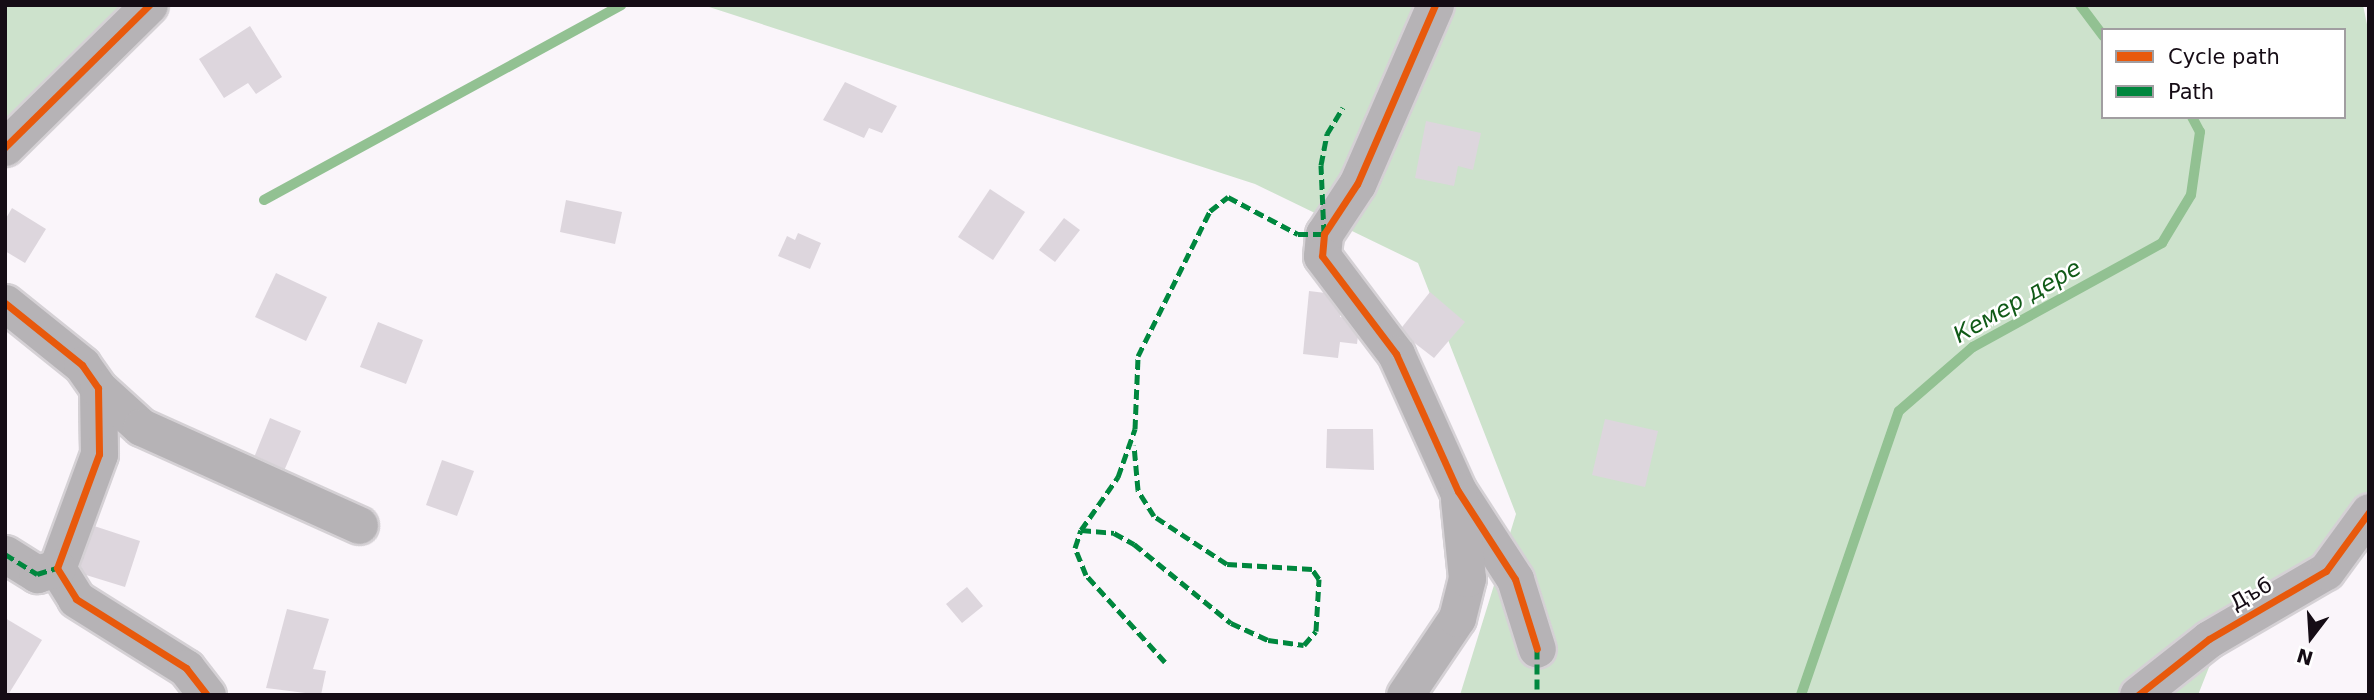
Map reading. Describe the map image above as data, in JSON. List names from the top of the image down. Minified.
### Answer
{"streets":{"street":["Дъб"]},"water":["Кемер дере"],"legend":["Cycle path","Path"],"north":"bottom"}
